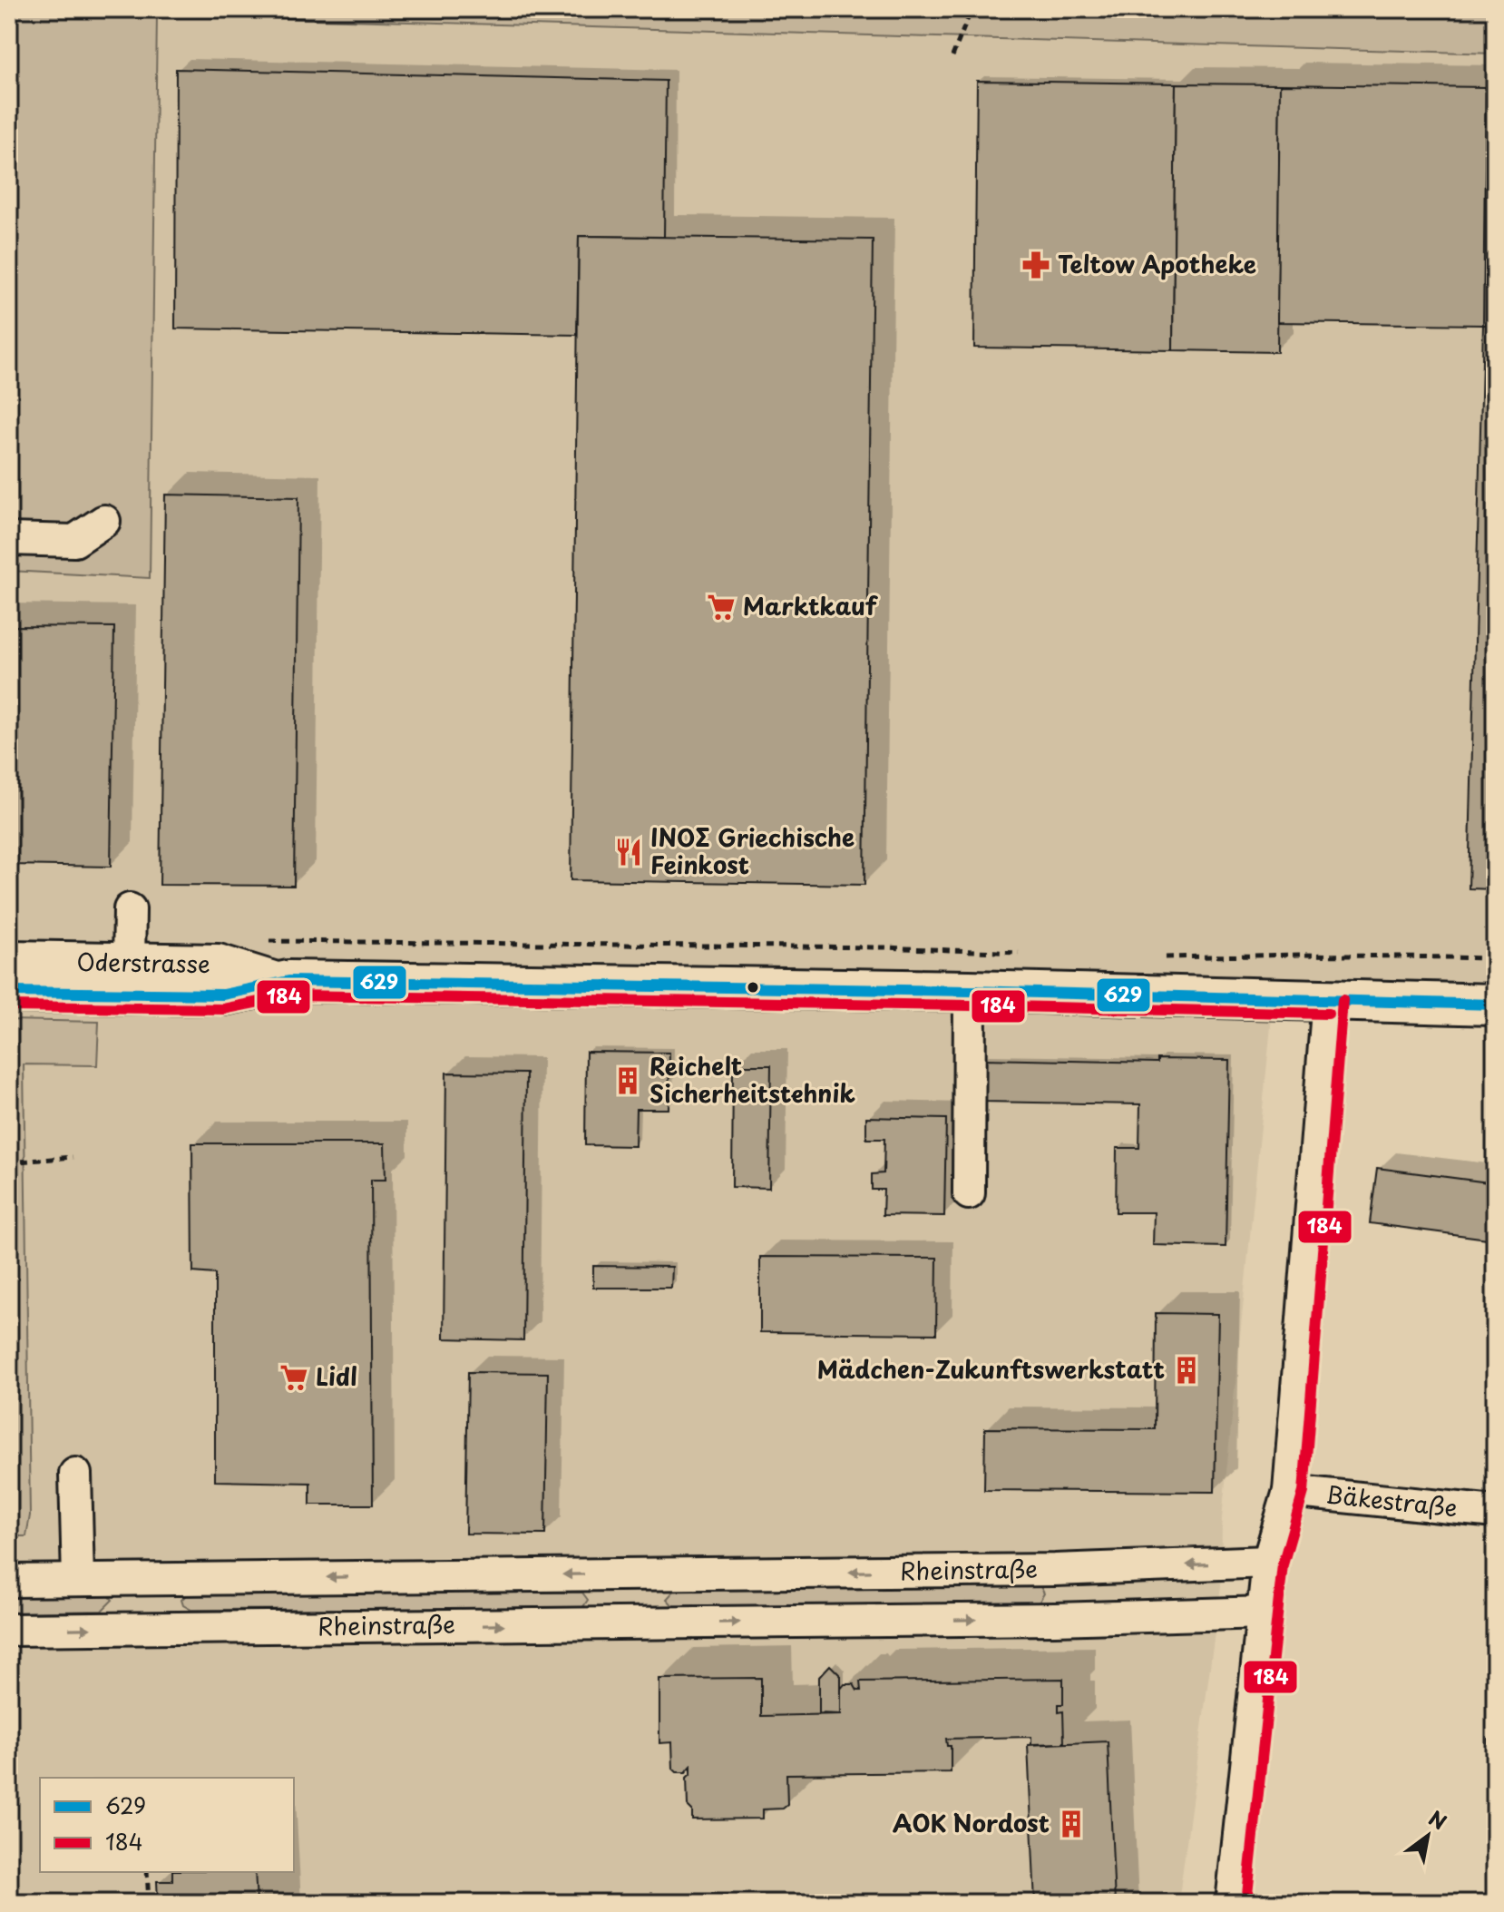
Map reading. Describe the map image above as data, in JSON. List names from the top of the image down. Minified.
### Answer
{"streets":{"main road":["Oderstrasse"],"street":["Bäkestraße","Rheinstraße"]},"places":{"pharmacy":["Teltow Apotheke"],"supermarket":["Marktkauf","Lidl"],"restaurant":["INOΣ Griechische Feinkost"],"building":["Reichelt Sicherheitstehnik","Mädchen-Zukunftswerkstatt","AOK Nordost"]},"lines":["transit line 629","transit line 184"],"legend":["629","184"],"north":"top right"}
